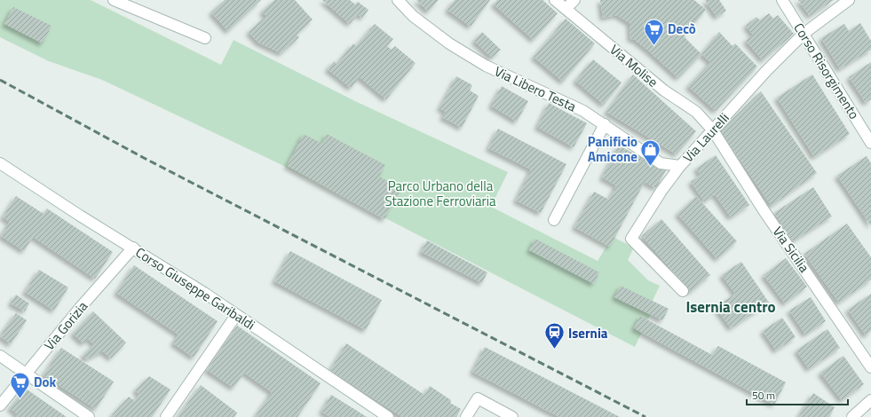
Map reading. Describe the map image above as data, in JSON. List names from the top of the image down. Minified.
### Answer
{"streets":{"street":["Via Molise","Corso Risorgimento","Via Libero Testa","Via Laurelli","Via Sicilia","Corso Giuseppe Garibaldi","Via Gorizia"]},"crossings":[["Via Molise","Via Laurelli"],["Via Molise","Via Sicilia"],["Corso Risorgimento","Via Laurelli"],["Via Libero Testa","Via Laurelli"],["Via Laurelli","Via Sicilia"],["Corso Giuseppe Garibaldi","Via Gorizia"]],"districts":["Isernia centro"],"parks":["Parco Urbano della Stazione Ferroviaria"],"places":{"supermarket":["Decò","Dok"],"shop":["Panificio Amicone"],"station":["Isernia"]},"scale_bar":"50 m"}
